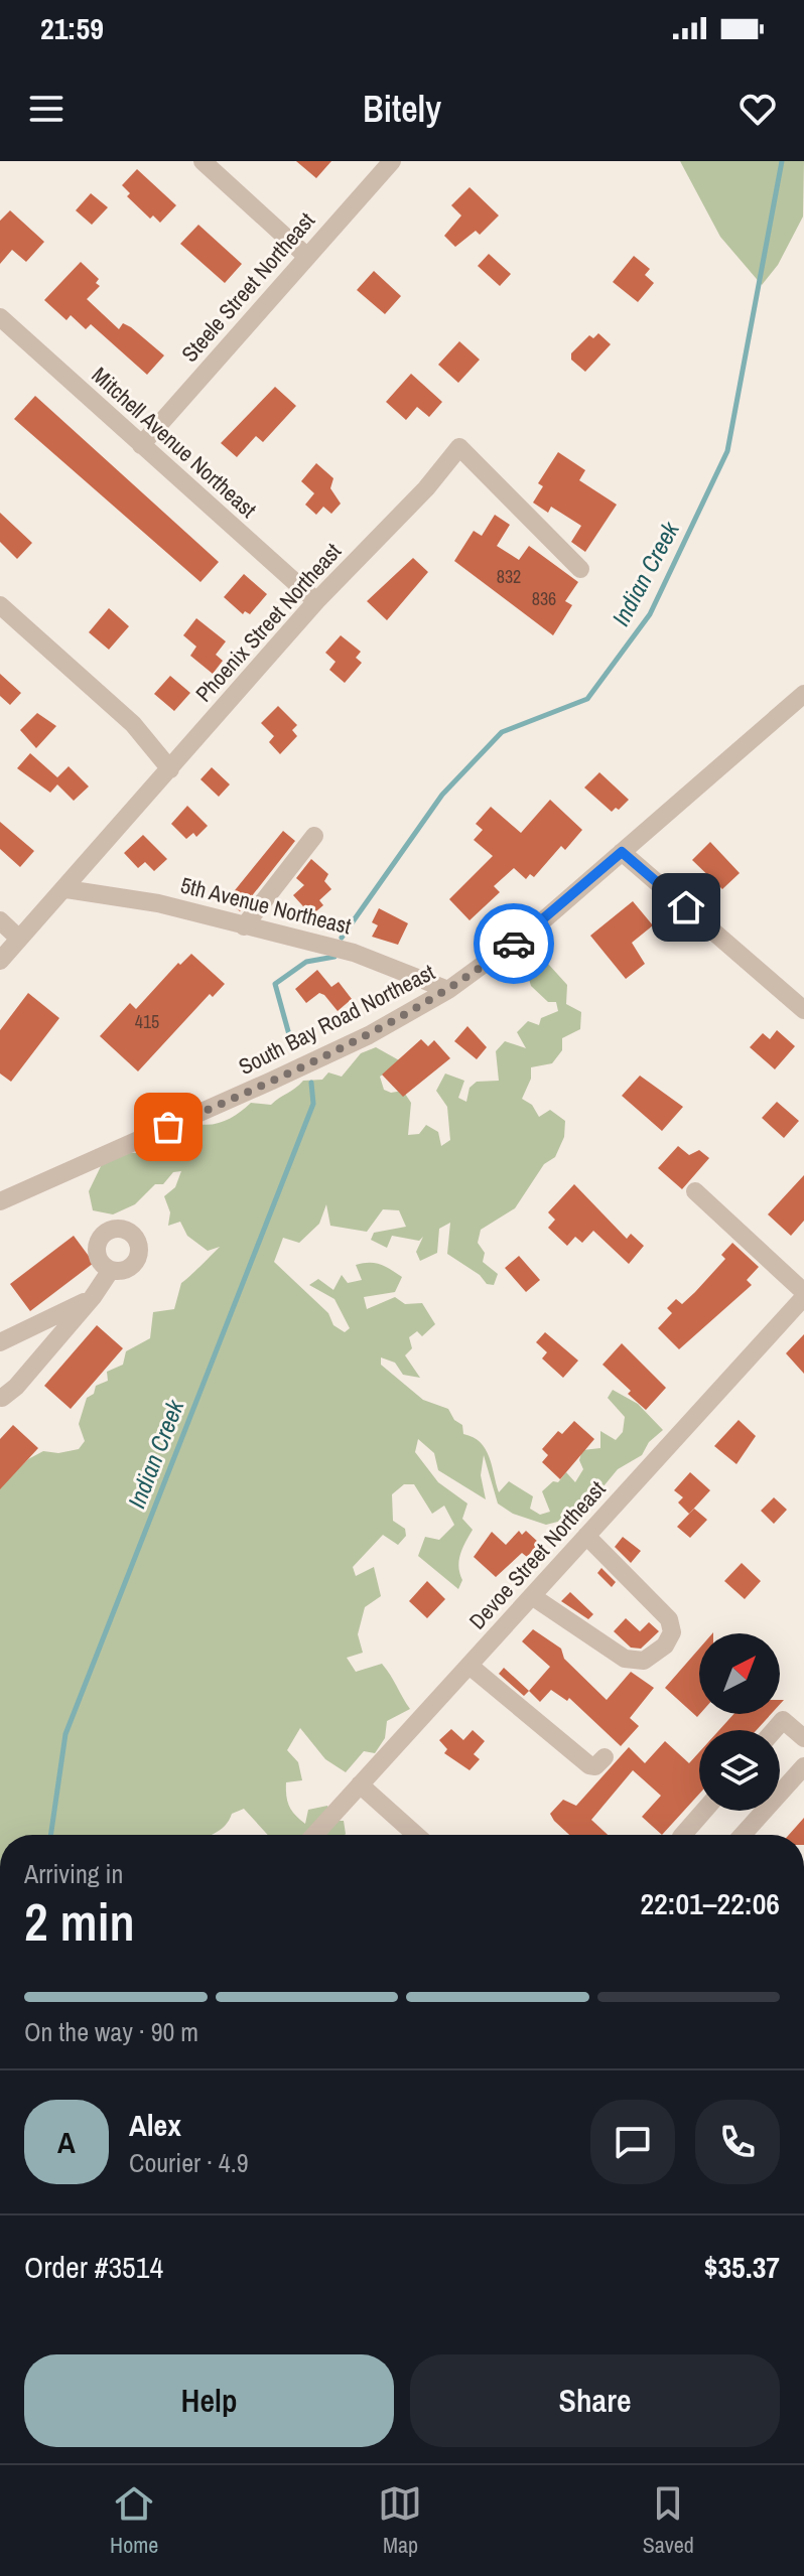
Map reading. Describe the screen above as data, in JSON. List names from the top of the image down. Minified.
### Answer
{"streets":{"street":["Steele Street Northeast","Mitchell Avenue Northeast","Phoenix Street Northeast","5th Avenue Northeast","South Bay Road Northeast","Devoe Street Northeast"]},"crossings":[["Steele Street Northeast","Mitchell Avenue Northeast"],["Mitchell Avenue Northeast","Phoenix Street Northeast"],["Phoenix Street Northeast","5th Avenue Northeast"],["5th Avenue Northeast","South Bay Road Northeast"]],"water":["Indian Creek"],"house_numbers":["832","836","415"],"north":"top right","page":{"status":"21:59","header":"Bitely","heading":["2 min","Arriving in","22:01–22:06"],"panel":["Alex","Courier · 4.9","Order #3514","$35.37"],"bar":"On the way · 90 m","round":"A","buttons":["Help","Share"],"tabs":["Home","Map","Saved"]}}
